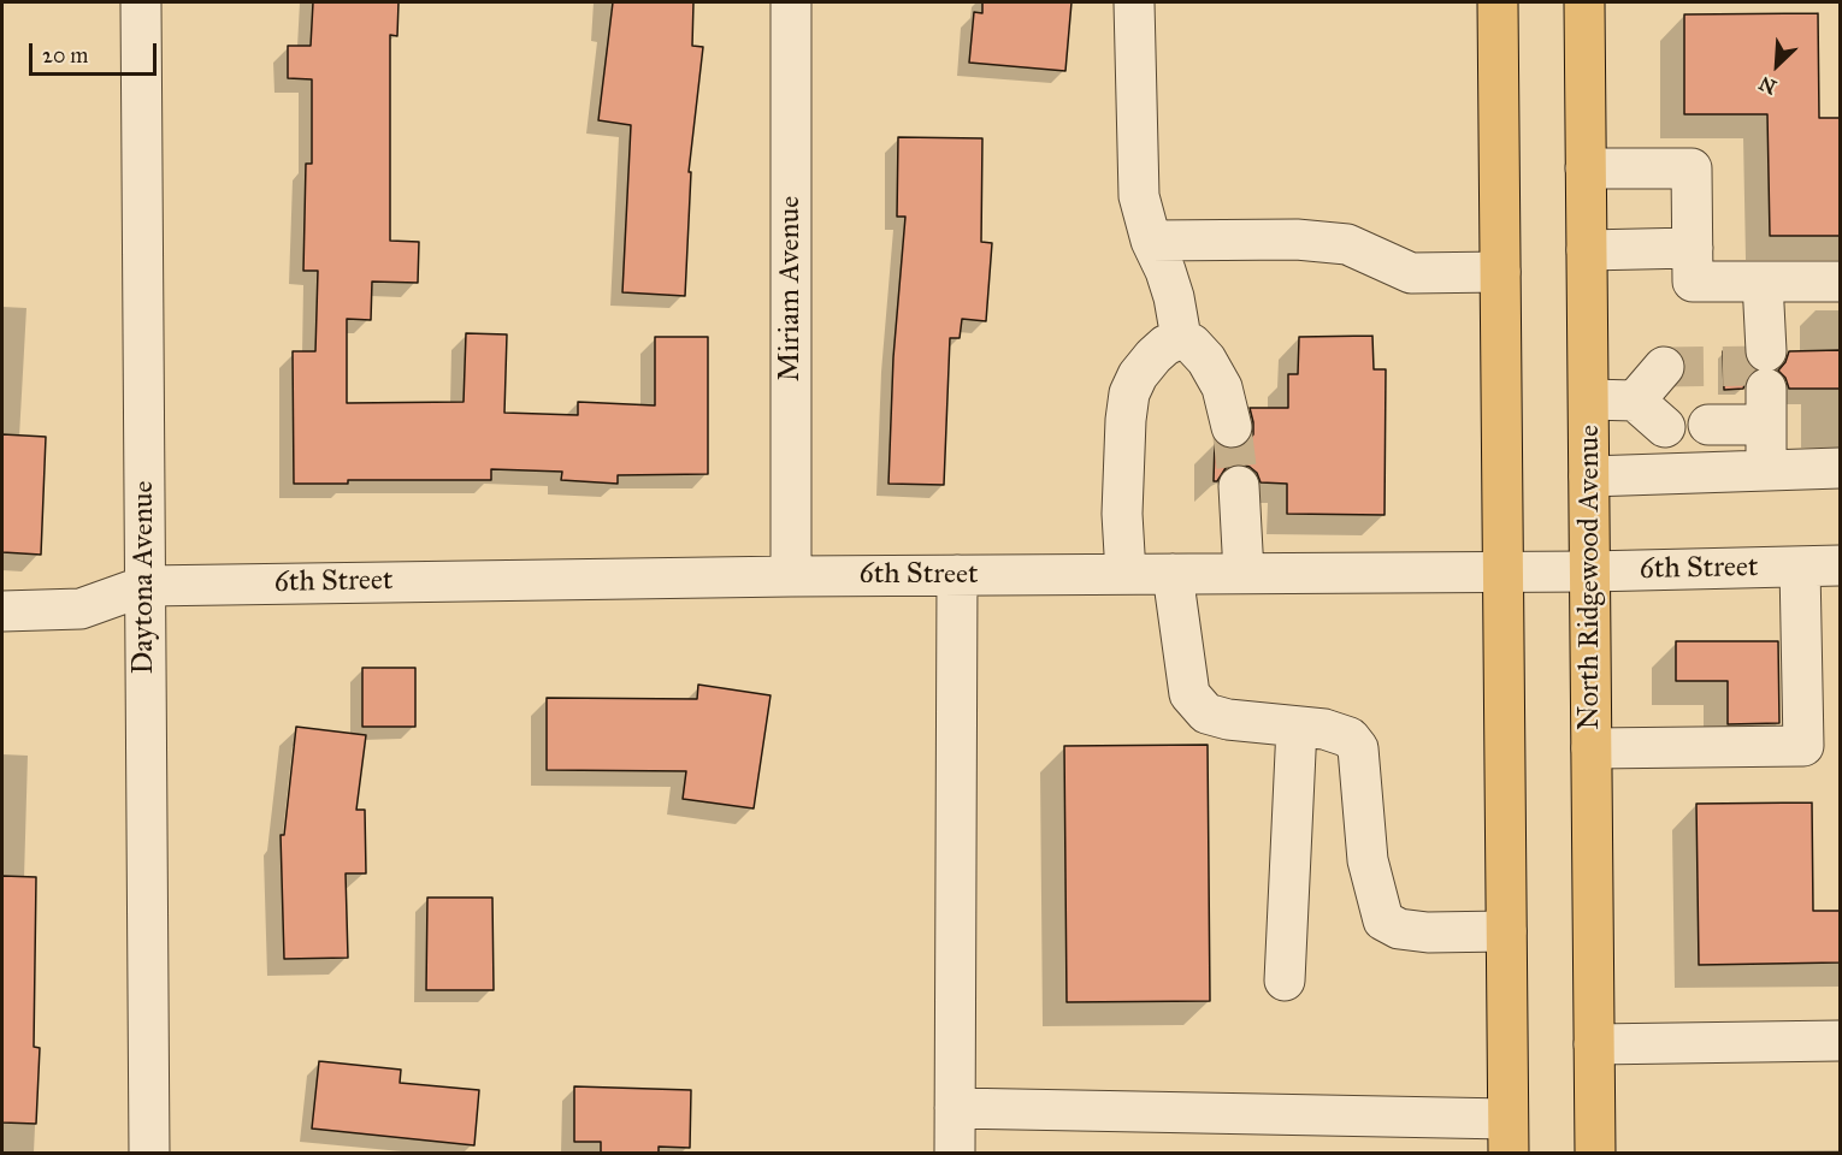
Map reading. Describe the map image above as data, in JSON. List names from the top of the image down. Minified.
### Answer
{"streets":{"main road":["North Ridgewood Avenue"],"street":["Miriam Avenue","6th Street","Daytona Avenue"]},"crossings":[["Miriam Avenue","6th Street"],["6th Street","Daytona Avenue"],["6th Street","North Ridgewood Avenue"]],"scale_bar":"20 m","north":"bottom left"}
